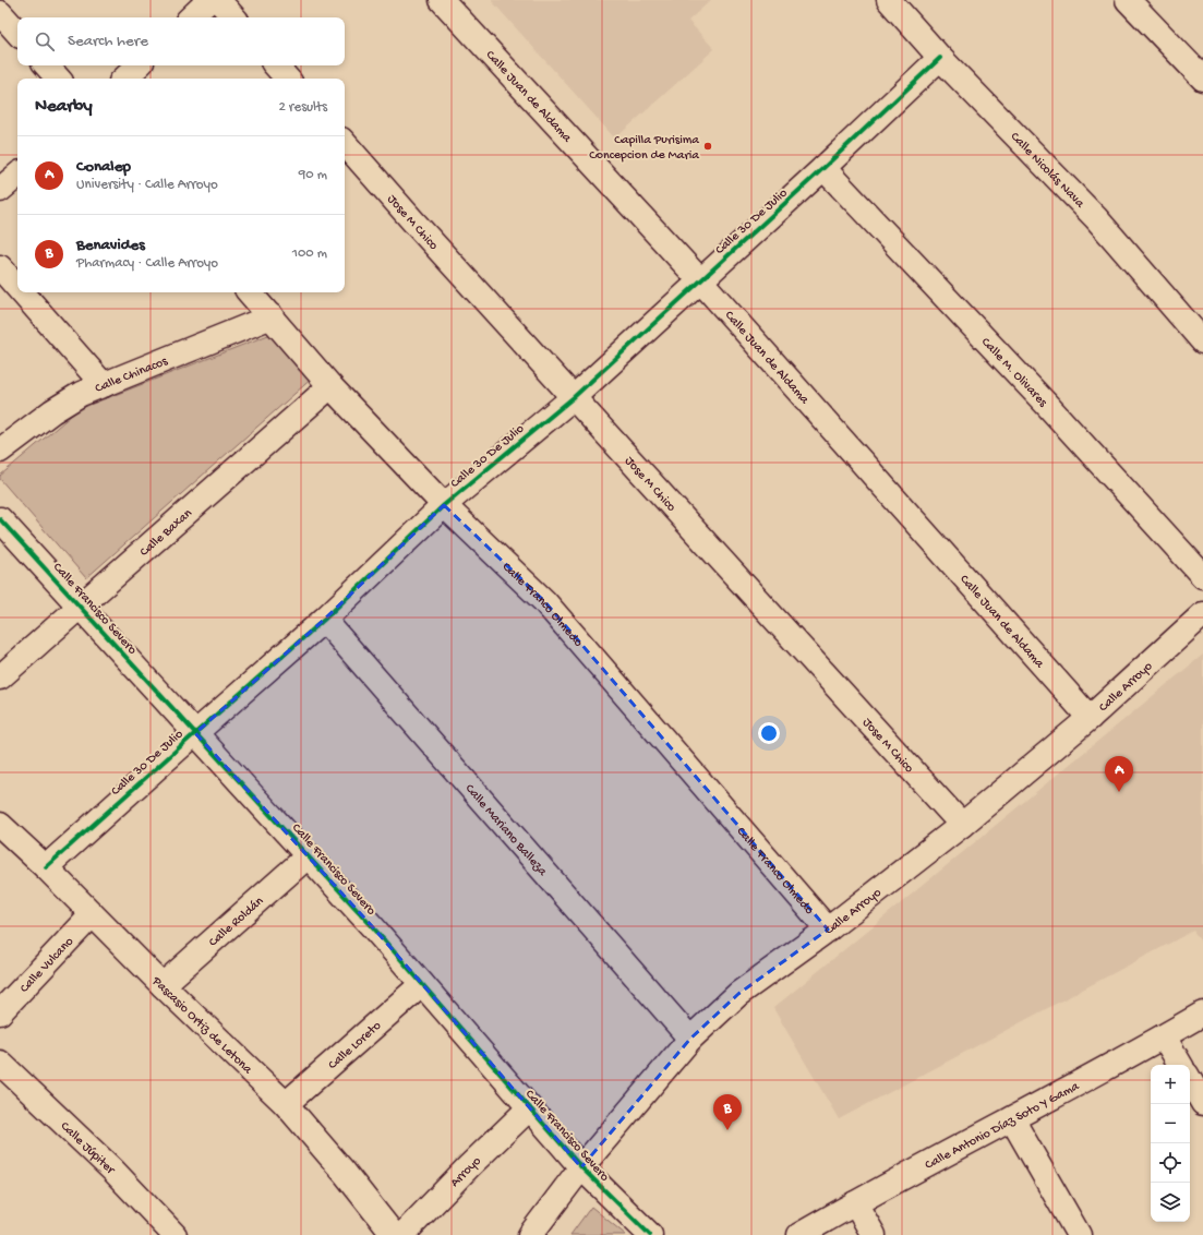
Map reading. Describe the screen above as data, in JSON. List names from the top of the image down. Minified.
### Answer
{"streets":{"street":["Calle Juan de Aldama","Calle Nicolás Nava","Calle 30 De Julio","Jose M Chico","Calle M. Olivares","Calle Chinacos","Calle Baxan","Calle Franco Olmedo","Calle Francisco Severo","Calle Arroyo","Calle Mariano Balleza","Calle Roldán","Calle Vulcano","Pascasio Ortiz de Letona","Calle Loreto","Calle Antonio Díaz Soto Y Gama","Calle Júpiter","Arroyo"]},"crossings":[["Calle Juan de Aldama","Calle 30 De Julio"],["Calle Juan de Aldama","Calle Arroyo"],["Calle Nicolás Nava","Calle 30 De Julio"],["Calle 30 De Julio","Jose M Chico"],["Calle 30 De Julio","Calle M. Olivares"],["Calle 30 De Julio","Calle Franco Olmedo"],["Calle 30 De Julio","Calle Francisco Severo"],["Calle 30 De Julio","Calle Mariano Balleza"],["Calle 30 De Julio","Pascasio Ortiz de Letona"],["Jose M Chico","Calle Arroyo"],["Calle Chinacos","Calle Franco Olmedo"],["Calle Baxan","Calle Franco Olmedo"],["Calle Baxan","Calle Francisco Severo"],["Calle Franco Olmedo","Calle Arroyo"],["Calle Francisco Severo","Calle Arroyo"],["Calle Francisco Severo","Calle Roldán"],["Calle Francisco Severo","Calle Loreto"],["Calle Francisco Severo","Arroyo"],["Calle Arroyo","Calle Mariano Balleza"],["Calle Roldán","Pascasio Ortiz de Letona"],["Calle Vulcano","Pascasio Ortiz de Letona"],["Pascasio Ortiz de Letona","Calle Loreto"]],"places":["Capilla Purisima Concepcion de Maria"],"page":{"search":"Search here","heading":["Nearby","2 results"],"list":[{"mark":"A","name":"Conalep","note":"University · Calle Arroyo","value":"90 m"},{"mark":"B","name":"Benavides","note":"Pharmacy · Calle Arroyo","value":"100 m"}],"pins":["A","B"],"map_buttons":["+","−"]}}
